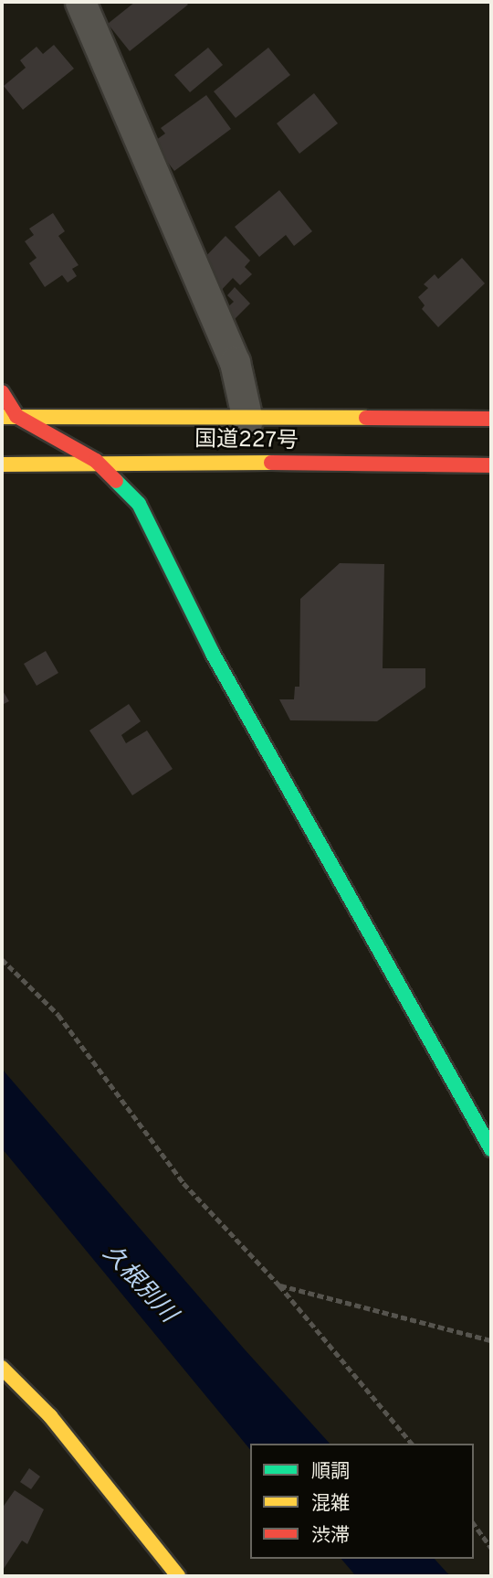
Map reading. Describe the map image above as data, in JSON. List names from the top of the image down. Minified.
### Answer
{"streets":{"main road":["国道227号"]},"water":["久根別川"],"legend":["順調","混雑","渋滞"]}
